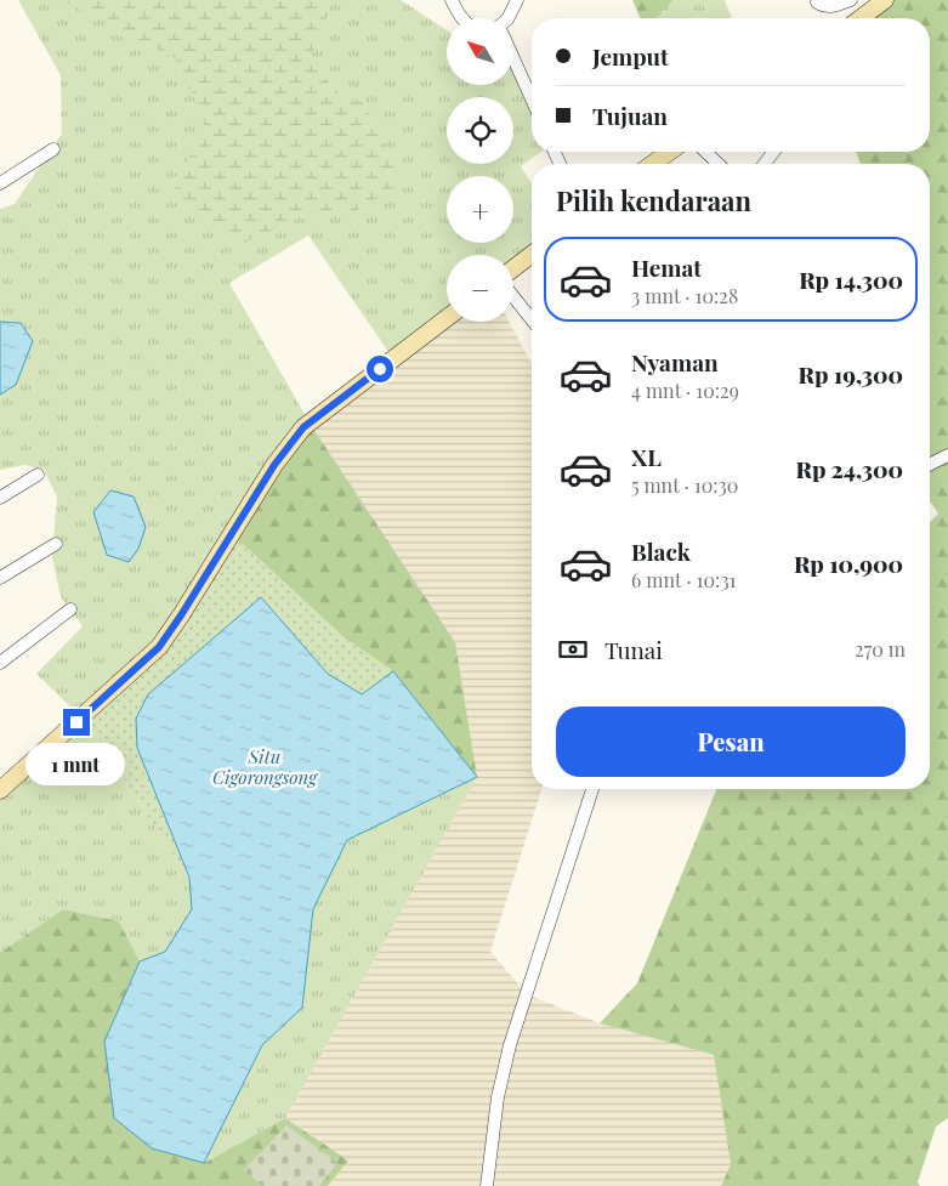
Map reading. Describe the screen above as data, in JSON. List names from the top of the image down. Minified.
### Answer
{"water":["Situ Cigorongsong"],"north":"top left","page":{"map_buttons":["+","−"],"banner":["Jemput","Tujuan"],"heading":"Pilih kendaraan","list":[{"name":"Hemat","note":"3 mnt · 10:28","value":"Rp 14,300"},{"name":"Nyaman","note":"4 mnt · 10:29","value":"Rp 19,300"},{"name":"XL","note":"5 mnt · 10:30","value":"Rp 24,300"},{"name":"Black","note":"6 mnt · 10:31","value":"Rp 10,900"}],"pay":["Tunai","270 m"],"buttons":"Pesan","bubble":"1 mnt"}}
